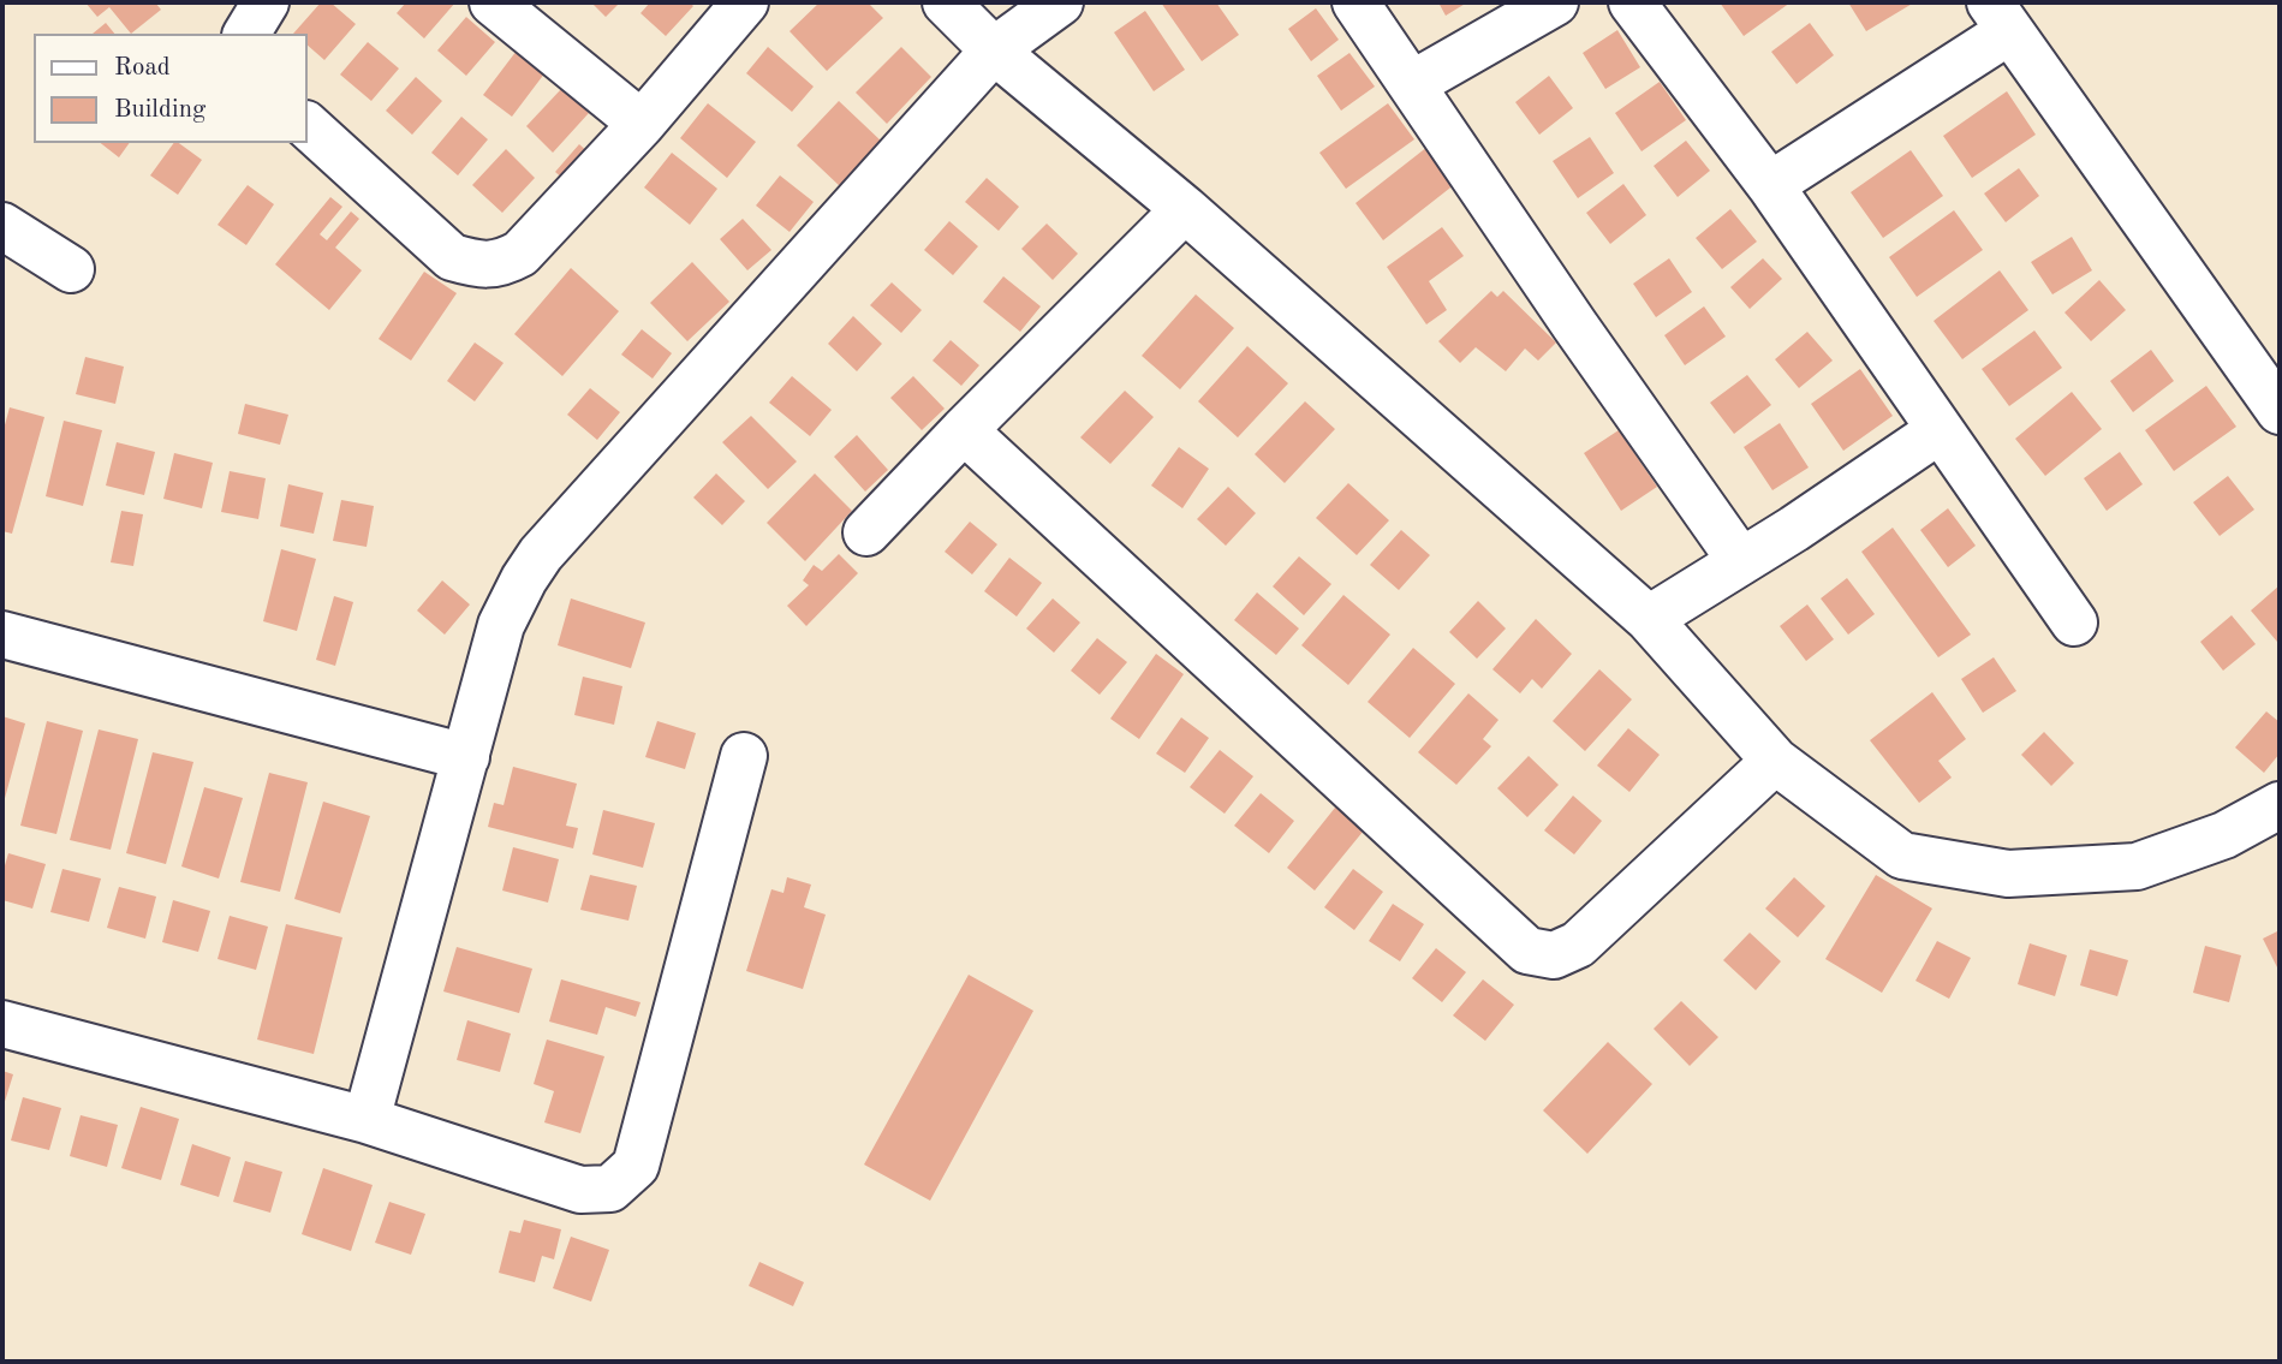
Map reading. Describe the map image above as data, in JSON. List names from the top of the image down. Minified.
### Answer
{"legend":["Road","Building"]}
